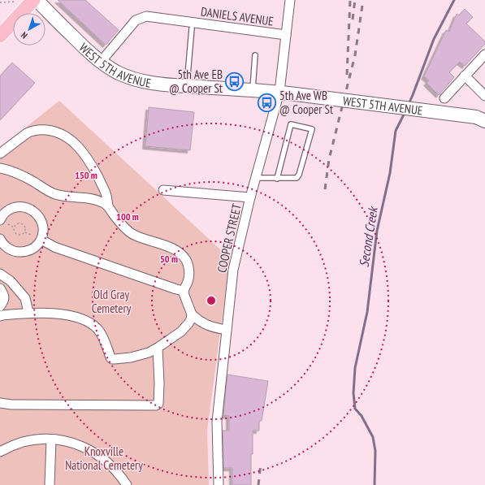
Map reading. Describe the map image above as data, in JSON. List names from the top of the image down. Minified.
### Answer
{"streets":{"street":["DANIELS AVENUE","WEST 5TH AVENUE","COOPER STREET"]},"crossings":[["DANIELS AVENUE","WEST 5TH AVENUE"],["DANIELS AVENUE","COOPER STREET"],["WEST 5TH AVENUE","COOPER STREET"]],"water":["Second Creek"],"parks":["Old Gray Cemetery","Knoxville National Cemetery"],"places":{"bus stop":["5th Ave EB @ Cooper St","5th Ave WB @ Cooper St"]},"north":"bottom left","rings":["150 m","100 m","50 m"]}
